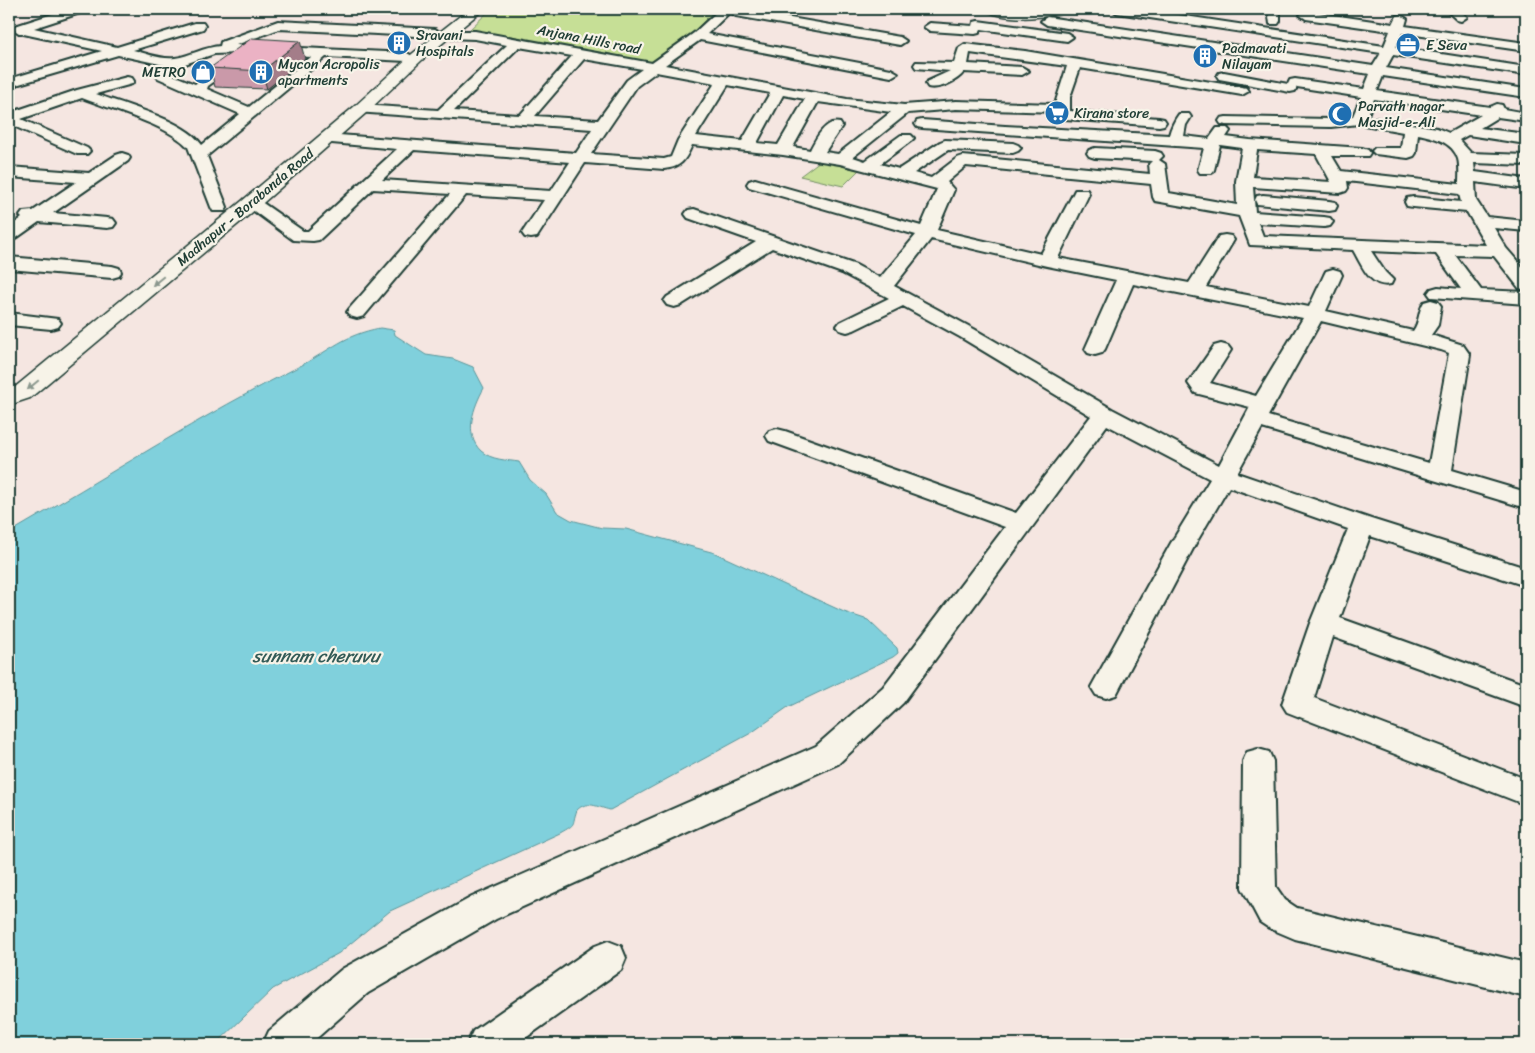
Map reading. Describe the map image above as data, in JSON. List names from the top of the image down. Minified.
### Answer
{"streets":{"street":["Anjana Hills road","Madhapur - Borabanda Road"]},"crossings":[["Anjana Hills road","Madhapur - Borabanda Road"]],"water":["sunnam cheruvu"],"places":{"building":["Sravani Hospitals","Padmavati Nilayam","Mycon Acropolis apartments"],"office":["E Seva"],"shop":["METRO"],"supermarket":["Kirana store"],"mosque":["Parvath nagar Masjid-e-Ali"]}}
